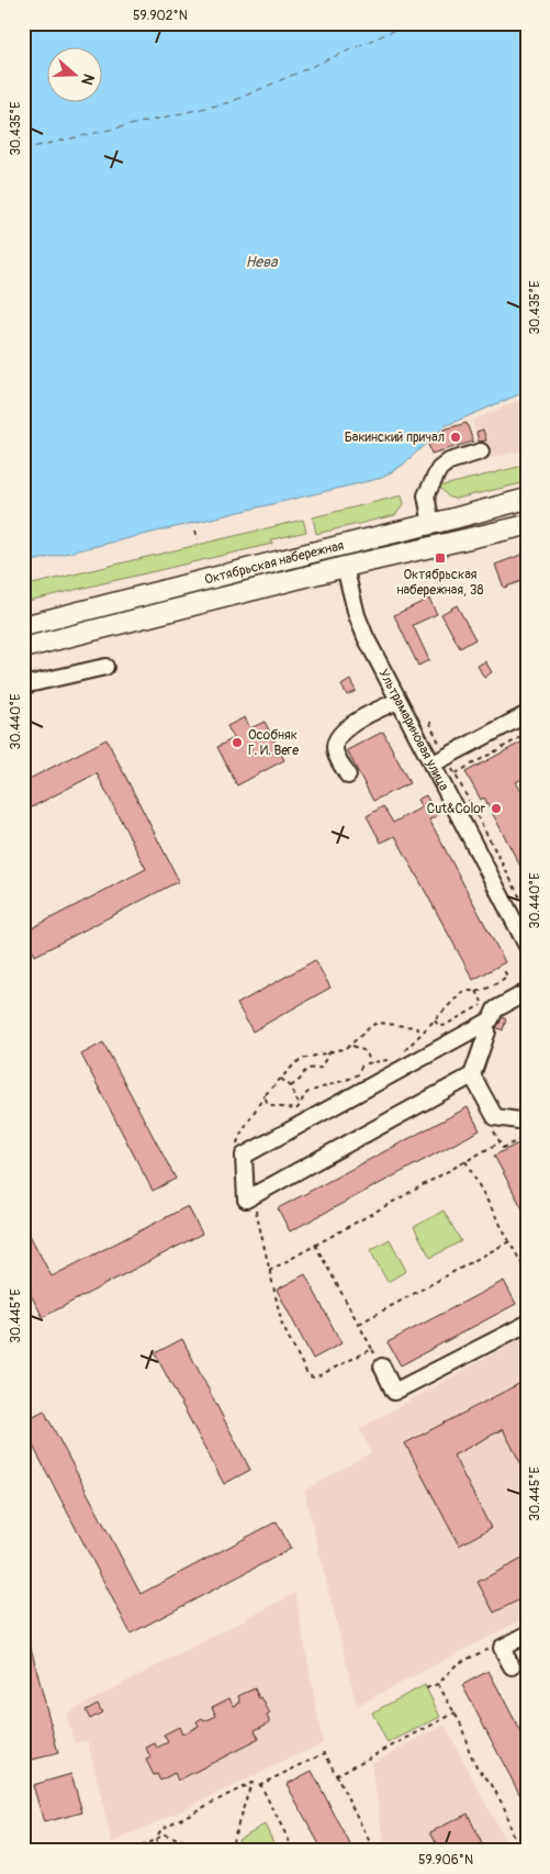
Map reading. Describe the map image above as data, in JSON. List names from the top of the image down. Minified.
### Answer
{"streets":{"main road":["Октябрьская набережная"],"street":["Ультрамариновая улица"]},"crossings":[["Октябрьская набережная","Ультрамариновая улица"]],"water":["Нева"],"places":{"other":["Бакинский причал","Особняк Г. И. Веге","Cut&Color"],"transit":["Октябрьская набережная, 38"]},"north":"right","coordinates":["59.902°N","30.435°E","30.440°E","30.445°E","59.906°N"]}
